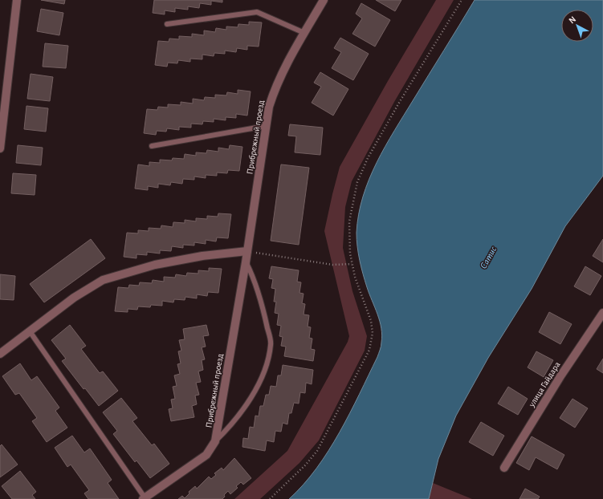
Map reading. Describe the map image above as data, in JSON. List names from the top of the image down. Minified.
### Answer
{"streets":{"street":["Прибрежный проезд","улица Гайдара"]},"water":["Сатис"],"north":"top left"}
